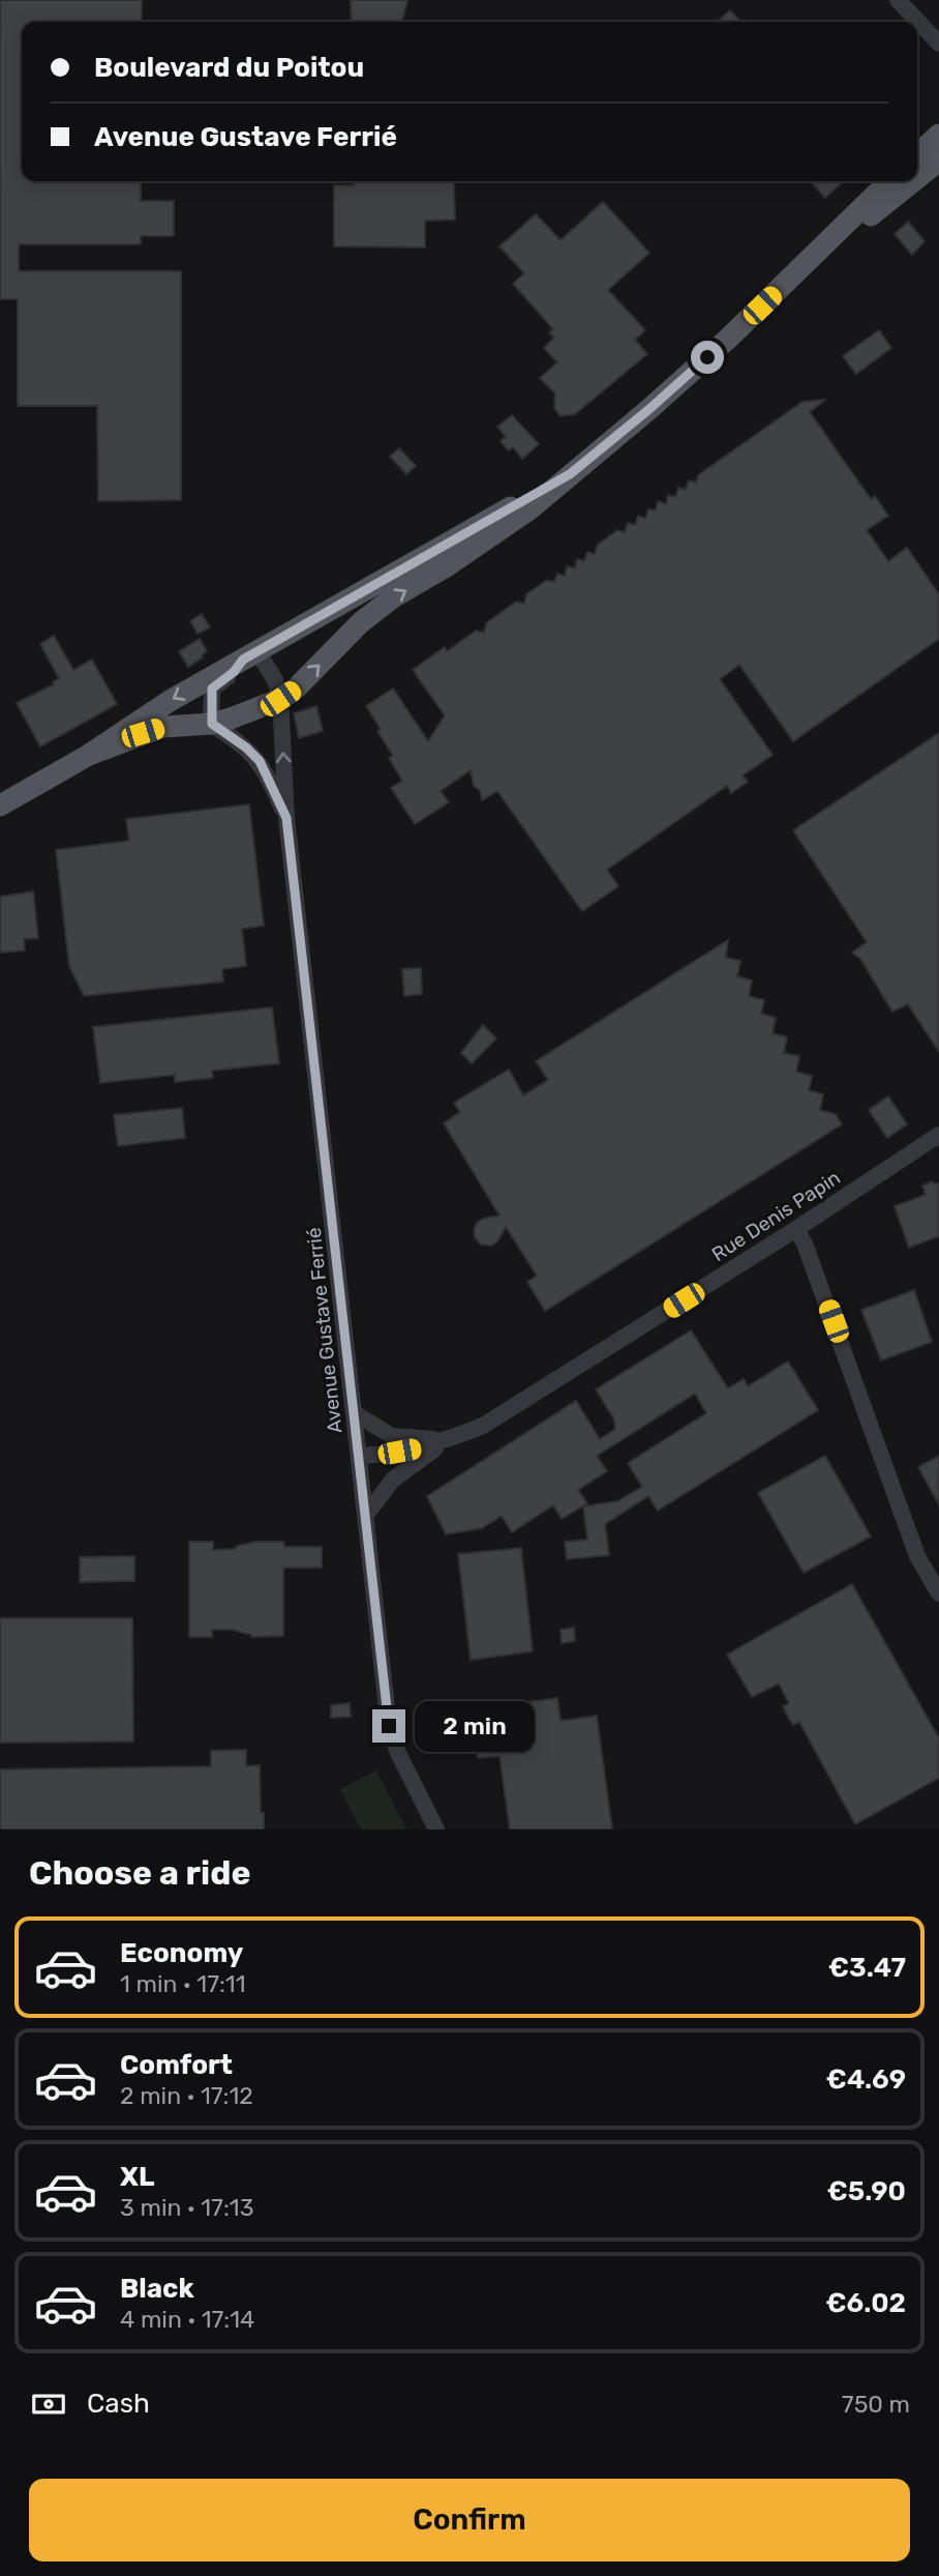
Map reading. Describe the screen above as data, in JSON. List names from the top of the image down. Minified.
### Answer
{"streets":{"street":["Rue Denis Papin","Avenue Gustave Ferrié"]},"crossings":[["Rue Denis Papin","Avenue Gustave Ferrié"]],"page":{"banner":["Boulevard du Poitou","Avenue Gustave Ferrié"],"bubble":"2 min","heading":"Choose a ride","list":[{"name":"Economy","note":"1 min · 17:11","value":"€3.47"},{"name":"Comfort","note":"2 min · 17:12","value":"€4.69"},{"name":"XL","note":"3 min · 17:13","value":"€5.90"},{"name":"Black","note":"4 min · 17:14","value":"€6.02"}],"pay":["Cash","750 m"],"buttons":"Confirm"}}
